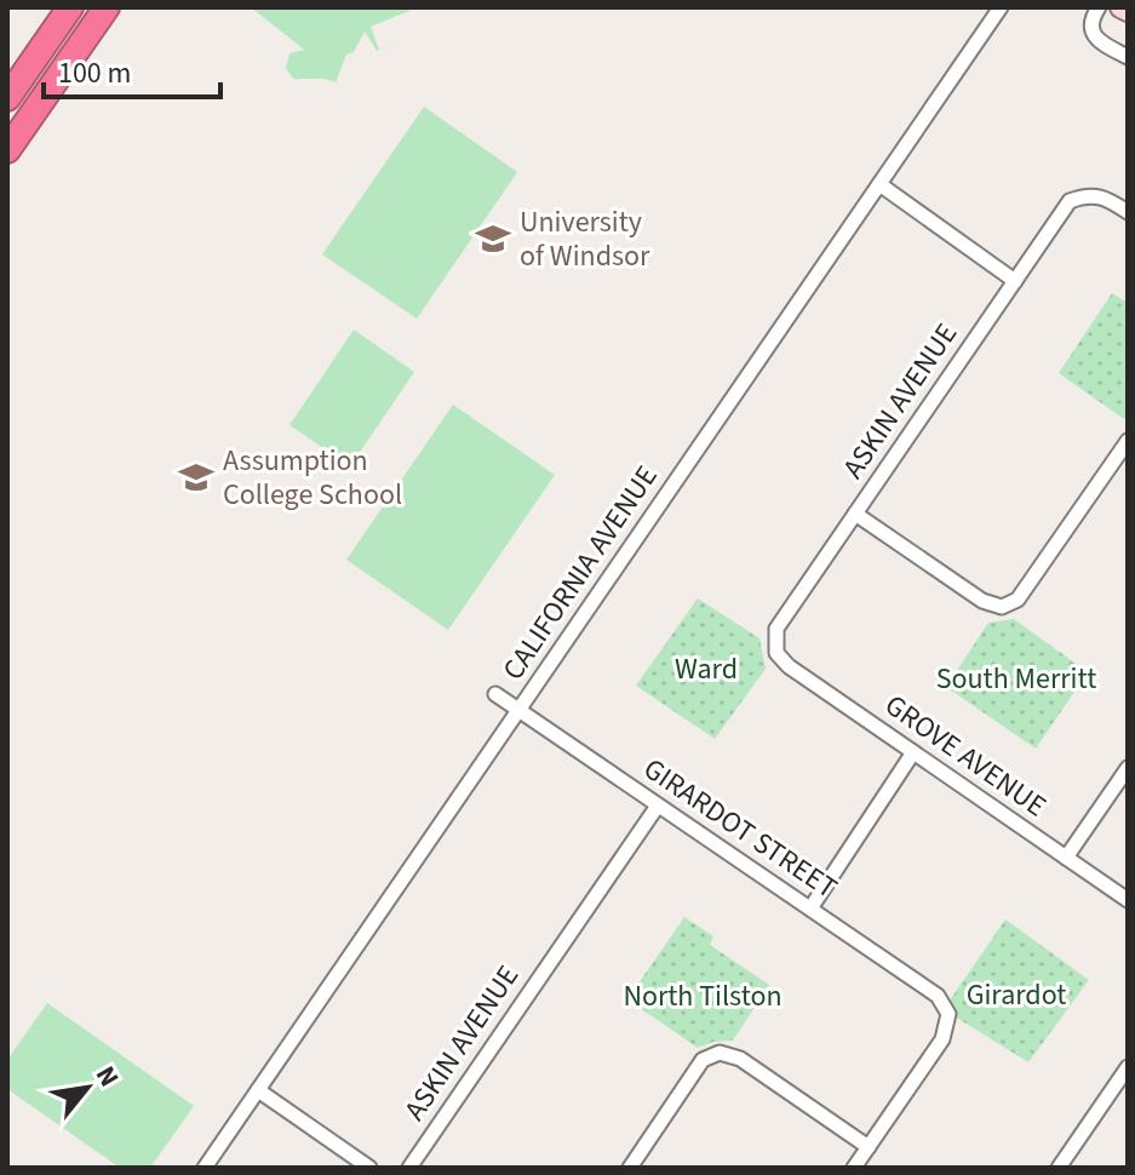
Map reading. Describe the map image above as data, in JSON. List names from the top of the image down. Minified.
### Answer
{"streets":{"street":["ASKIN AVENUE","CALIFORNIA AVENUE","GROVE AVENUE","GIRARDOT STREET"]},"crossings":[["ASKIN AVENUE","GROVE AVENUE"],["ASKIN AVENUE","GIRARDOT STREET"],["CALIFORNIA AVENUE","GIRARDOT STREET"]],"parks":["Ward","South Merritt","Girardot","North Tilston"],"places":{"school or university":["University of Windsor","Assumption College School"]},"scale_bar":"100 m","north":"top right"}
